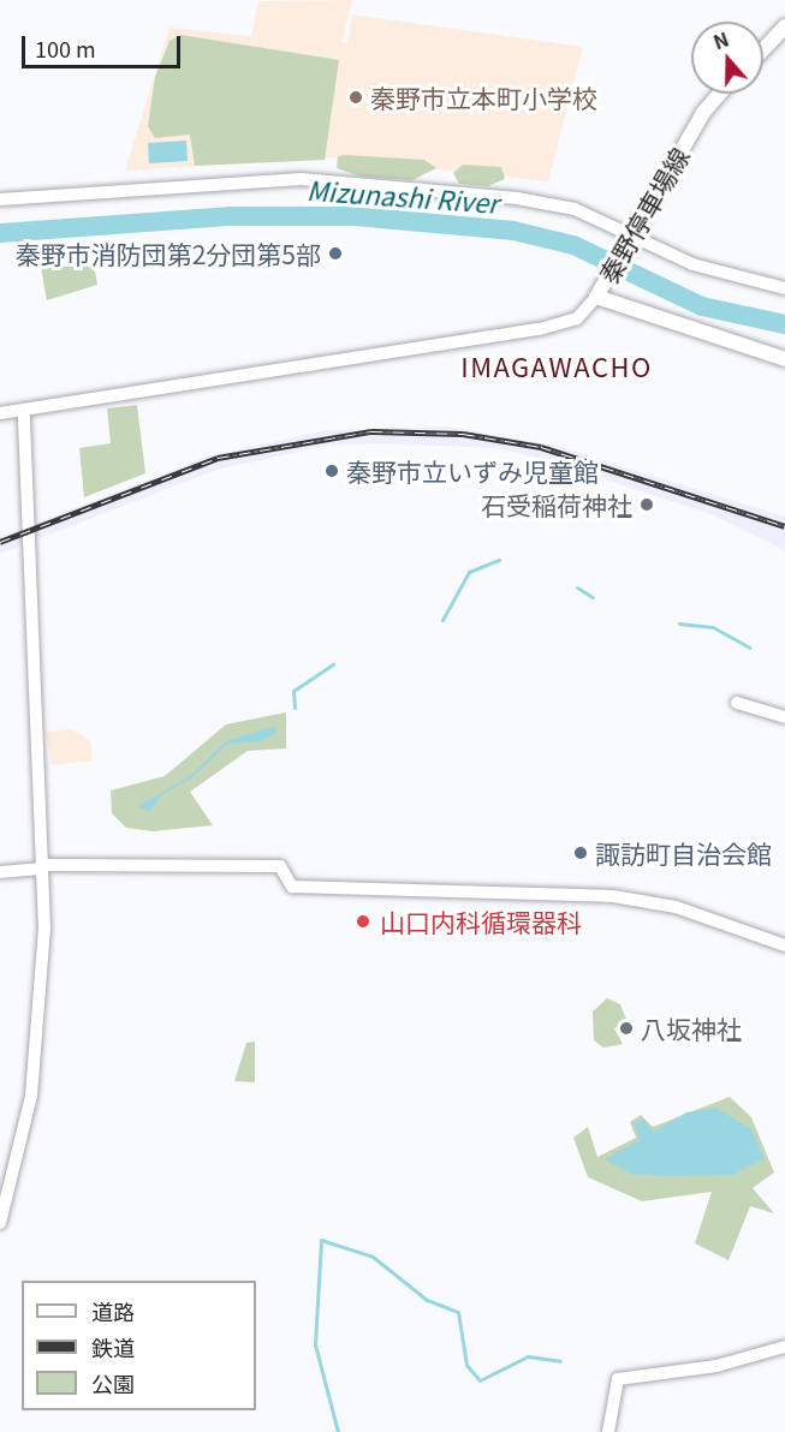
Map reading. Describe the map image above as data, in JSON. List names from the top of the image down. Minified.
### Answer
{"streets":{"main road":["秦野停車場線"]},"districts":["IMAGAWACHO"],"water":["Mizunashi River"],"places":["秦野市立本町小学校","秦野市消防団第2分団第5部","秦野市立いずみ児童館","石受稲荷神社","諏訪町自治会館","山口内科循環器科","八坂神社"],"legend":["道路","鉄道","公園"],"scale_bar":"100 m","north":"top"}
